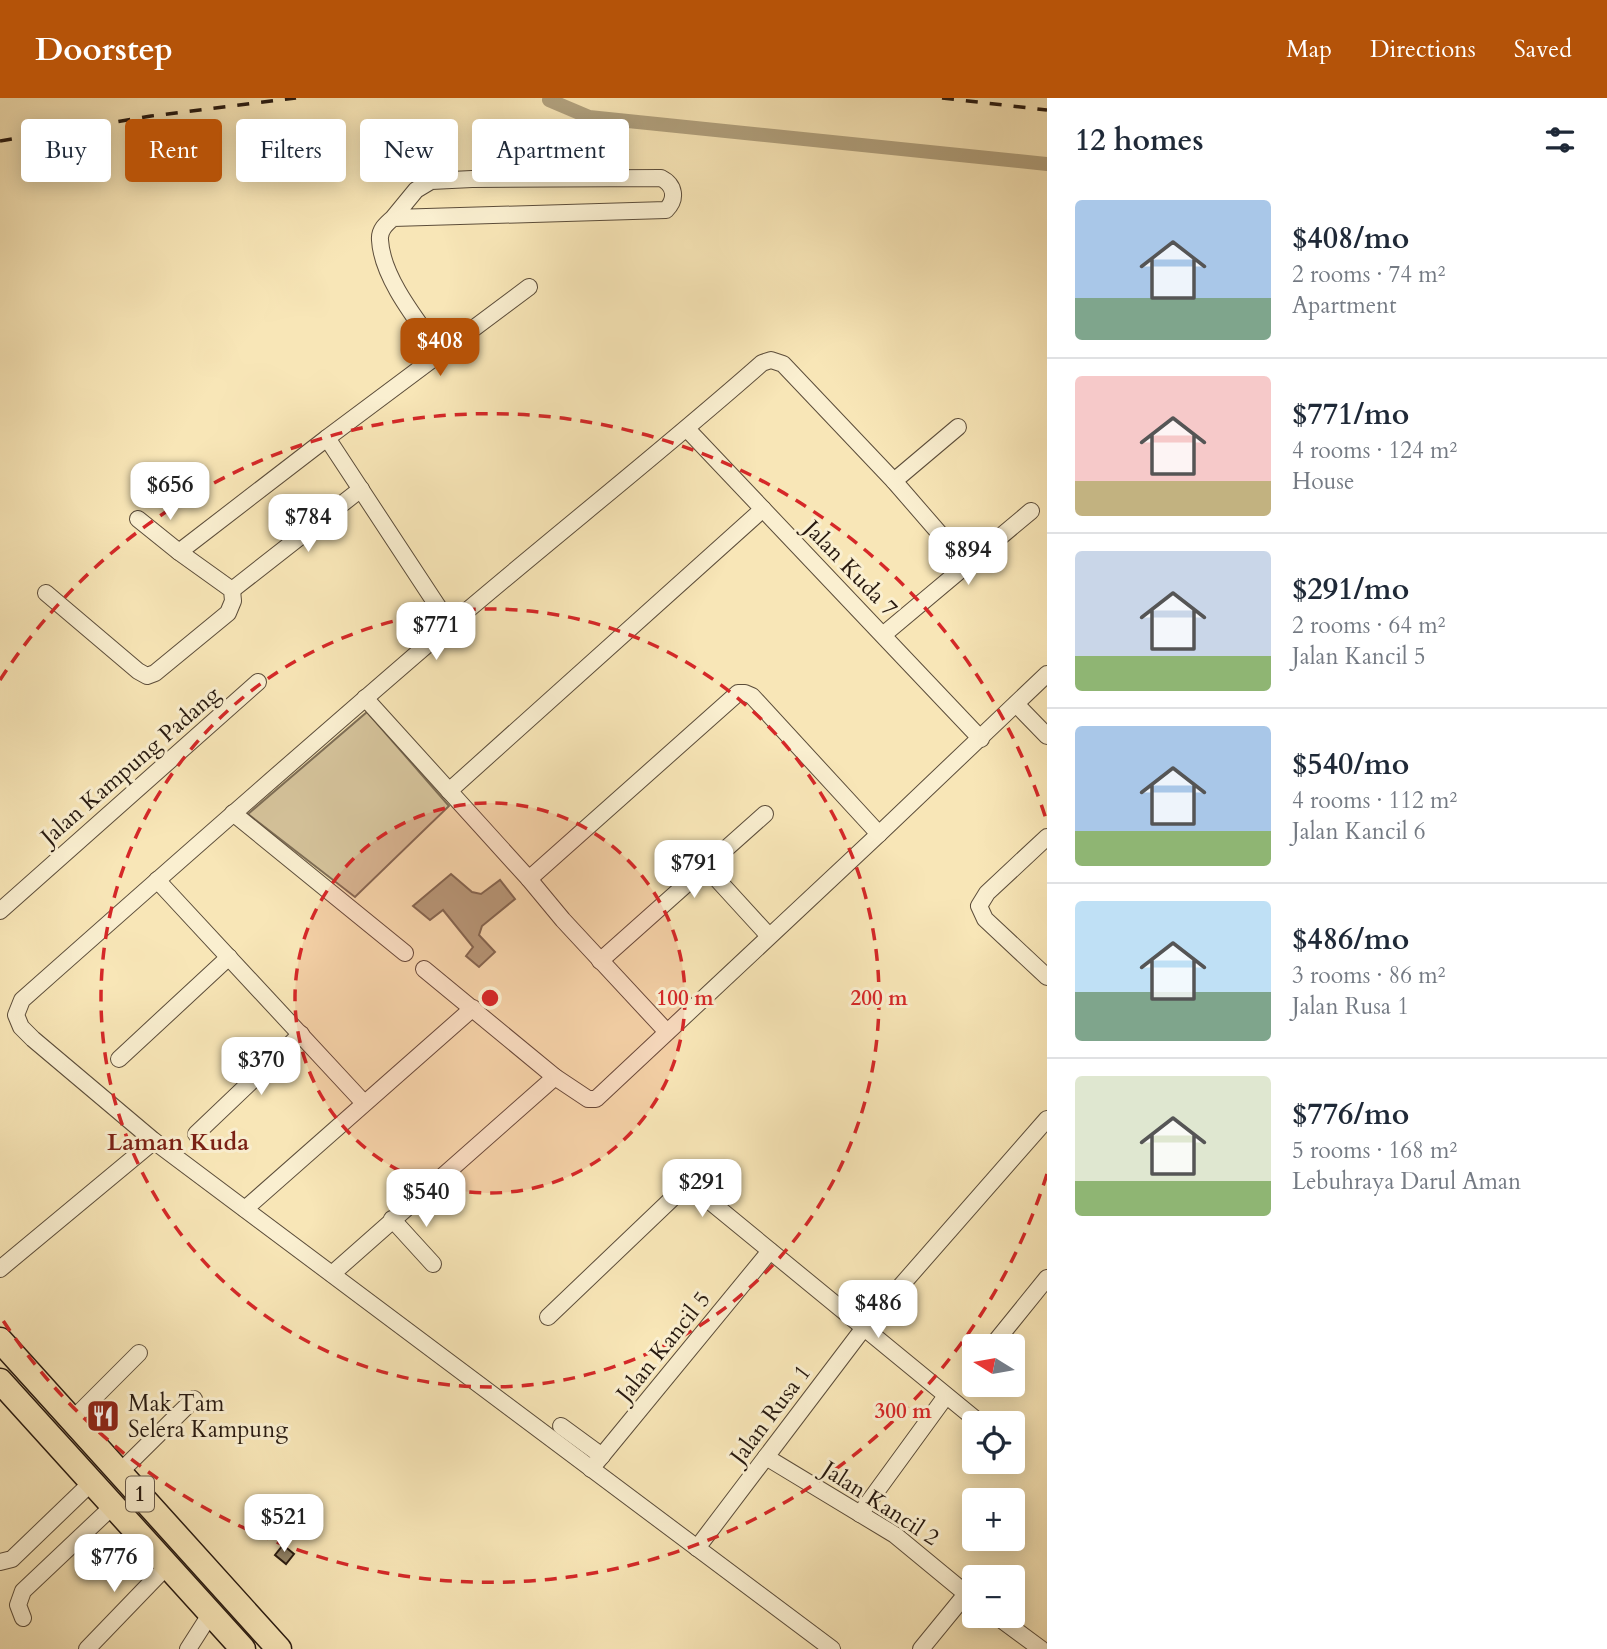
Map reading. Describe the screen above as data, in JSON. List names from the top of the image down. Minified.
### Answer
{"streets":{"highway":["1"],"street":["Jalan Kuda 7","Jalan Kampung Padang","Jalan Kancil 5","Jalan Rusa 1","Jalan Kancil 2"]},"crossings":[["Jalan Rusa 1","Jalan Kancil 2"]],"districts":["Laman Kuda"],"places":{"restaurant":["Mak Tam Selera Kampung"]},"north":"left","page":{"header":"Doorstep","nav":["Map","Directions","Saved"],"heading":"12 homes","chip":["Buy","Rent","Filters","New","Apartment"],"list":[{"name":"$408/mo","note":"2 rooms · 74 m² · Apartment"},{"name":"$771/mo","note":"4 rooms · 124 m² · House"},{"name":"$291/mo","note":"2 rooms · 64 m² · Jalan Kancil 5"},{"name":"$540/mo","note":"4 rooms · 112 m² · Jalan Kancil 6"},{"name":"$486/mo","note":"3 rooms · 86 m² · Jalan Rusa 1"},{"name":"$776/mo","note":"5 rooms · 168 m² · Lebuhraya Darul Aman"}],"price":["$408","$656","$784","$894","$771","$791","$370","$291","$540","$486","$521","$776"],"map_buttons":["+","−"]},"rings":["100 m","200 m","300 m"]}
